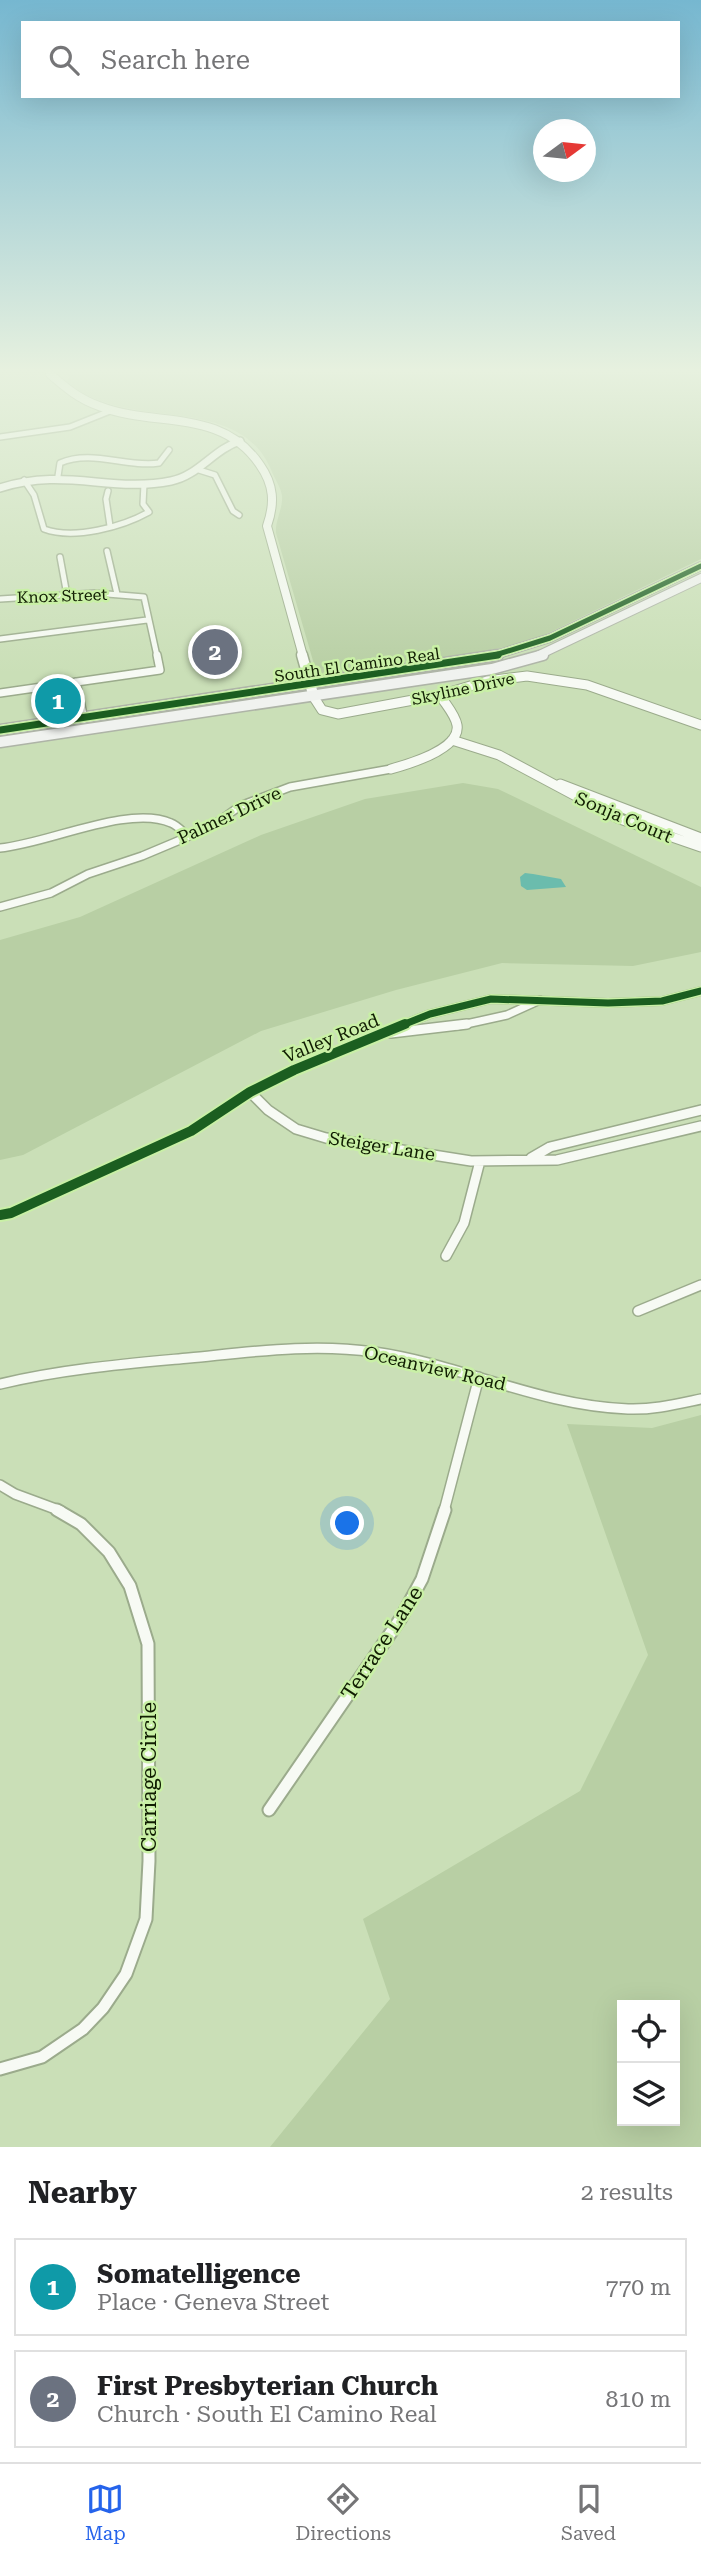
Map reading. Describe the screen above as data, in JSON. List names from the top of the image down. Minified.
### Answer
{"streets":{"main road":["South El Camino Real"],"street":["Knox Street","Skyline Drive","Palmer Drive","Sonja Court","Valley Road","Steiger Lane","Oceanview Road","Terrace Lane","Carriage Circle"]},"crossings":[["South El Camino Real","Skyline Drive"],["Palmer Drive","Sonja Court"],["Valley Road","Steiger Lane"],["Oceanview Road","Terrace Lane"]],"north":"right","page":{"search":"Search here","pins":["2","1"],"heading":["Nearby","2 results"],"list":[{"mark":"1","name":"Somatelligence","note":"Place · Geneva Street","value":"770 m"},{"mark":"2","name":"First Presbyterian Church","note":"Church · South El Camino Real","value":"810 m"}],"nav":["Map","Directions","Saved"]}}
